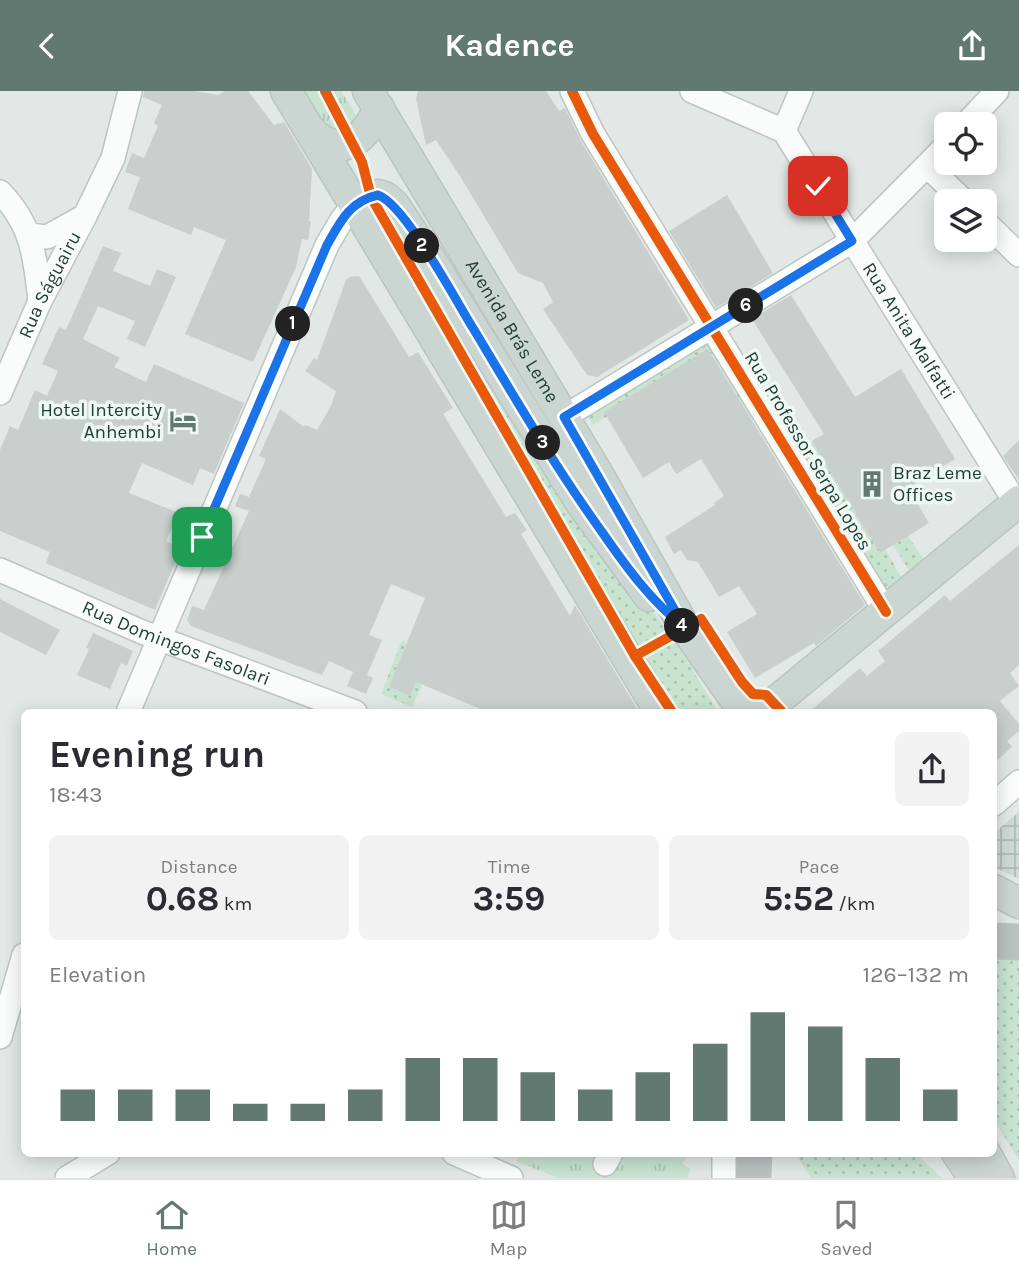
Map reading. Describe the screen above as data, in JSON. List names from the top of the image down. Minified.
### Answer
{"streets":{"main road":["Avenida Brás Leme"],"street":["Rua Ságuairu","Rua Anita Malfatti","Rua Professor Serpa Lopes","Rua Domingos Fasolari"]},"places":{"hotel":["Hotel Intercity Anhembi"],"building":["Braz Leme Offices"]},"page":{"header":"Kadence","pins":["2","6","1","3","4"],"heading":["Evening run","18:43"],"stats":[["Distance","0.68 km"],["Time","3:59"],["Pace","5:52 /km"]],"chart":["Elevation","126–132 m"],"tabs":["Home","Map","Saved"]}}
